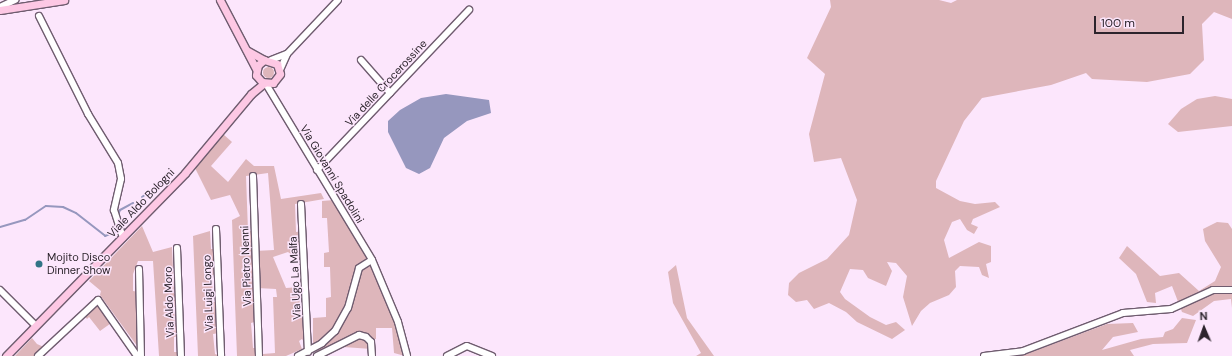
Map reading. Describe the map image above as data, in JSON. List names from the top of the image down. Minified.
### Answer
{"streets":{"main road":["Viale Aldo Bologni"],"street":["Via delle Crocerossine","Via Giovanni Spadolini","Via Pietro Nenni","Via Ugo La Malfa","Via Luigi Longo","Via Aldo Moro"]},"crossings":[["Via delle Crocerossine","Via Giovanni Spadolini"],["Via Giovanni Spadolini","Viale Aldo Bologni"]],"places":["Mojito Disco Dinner Show"],"scale_bar":"100 m","north":"top"}
